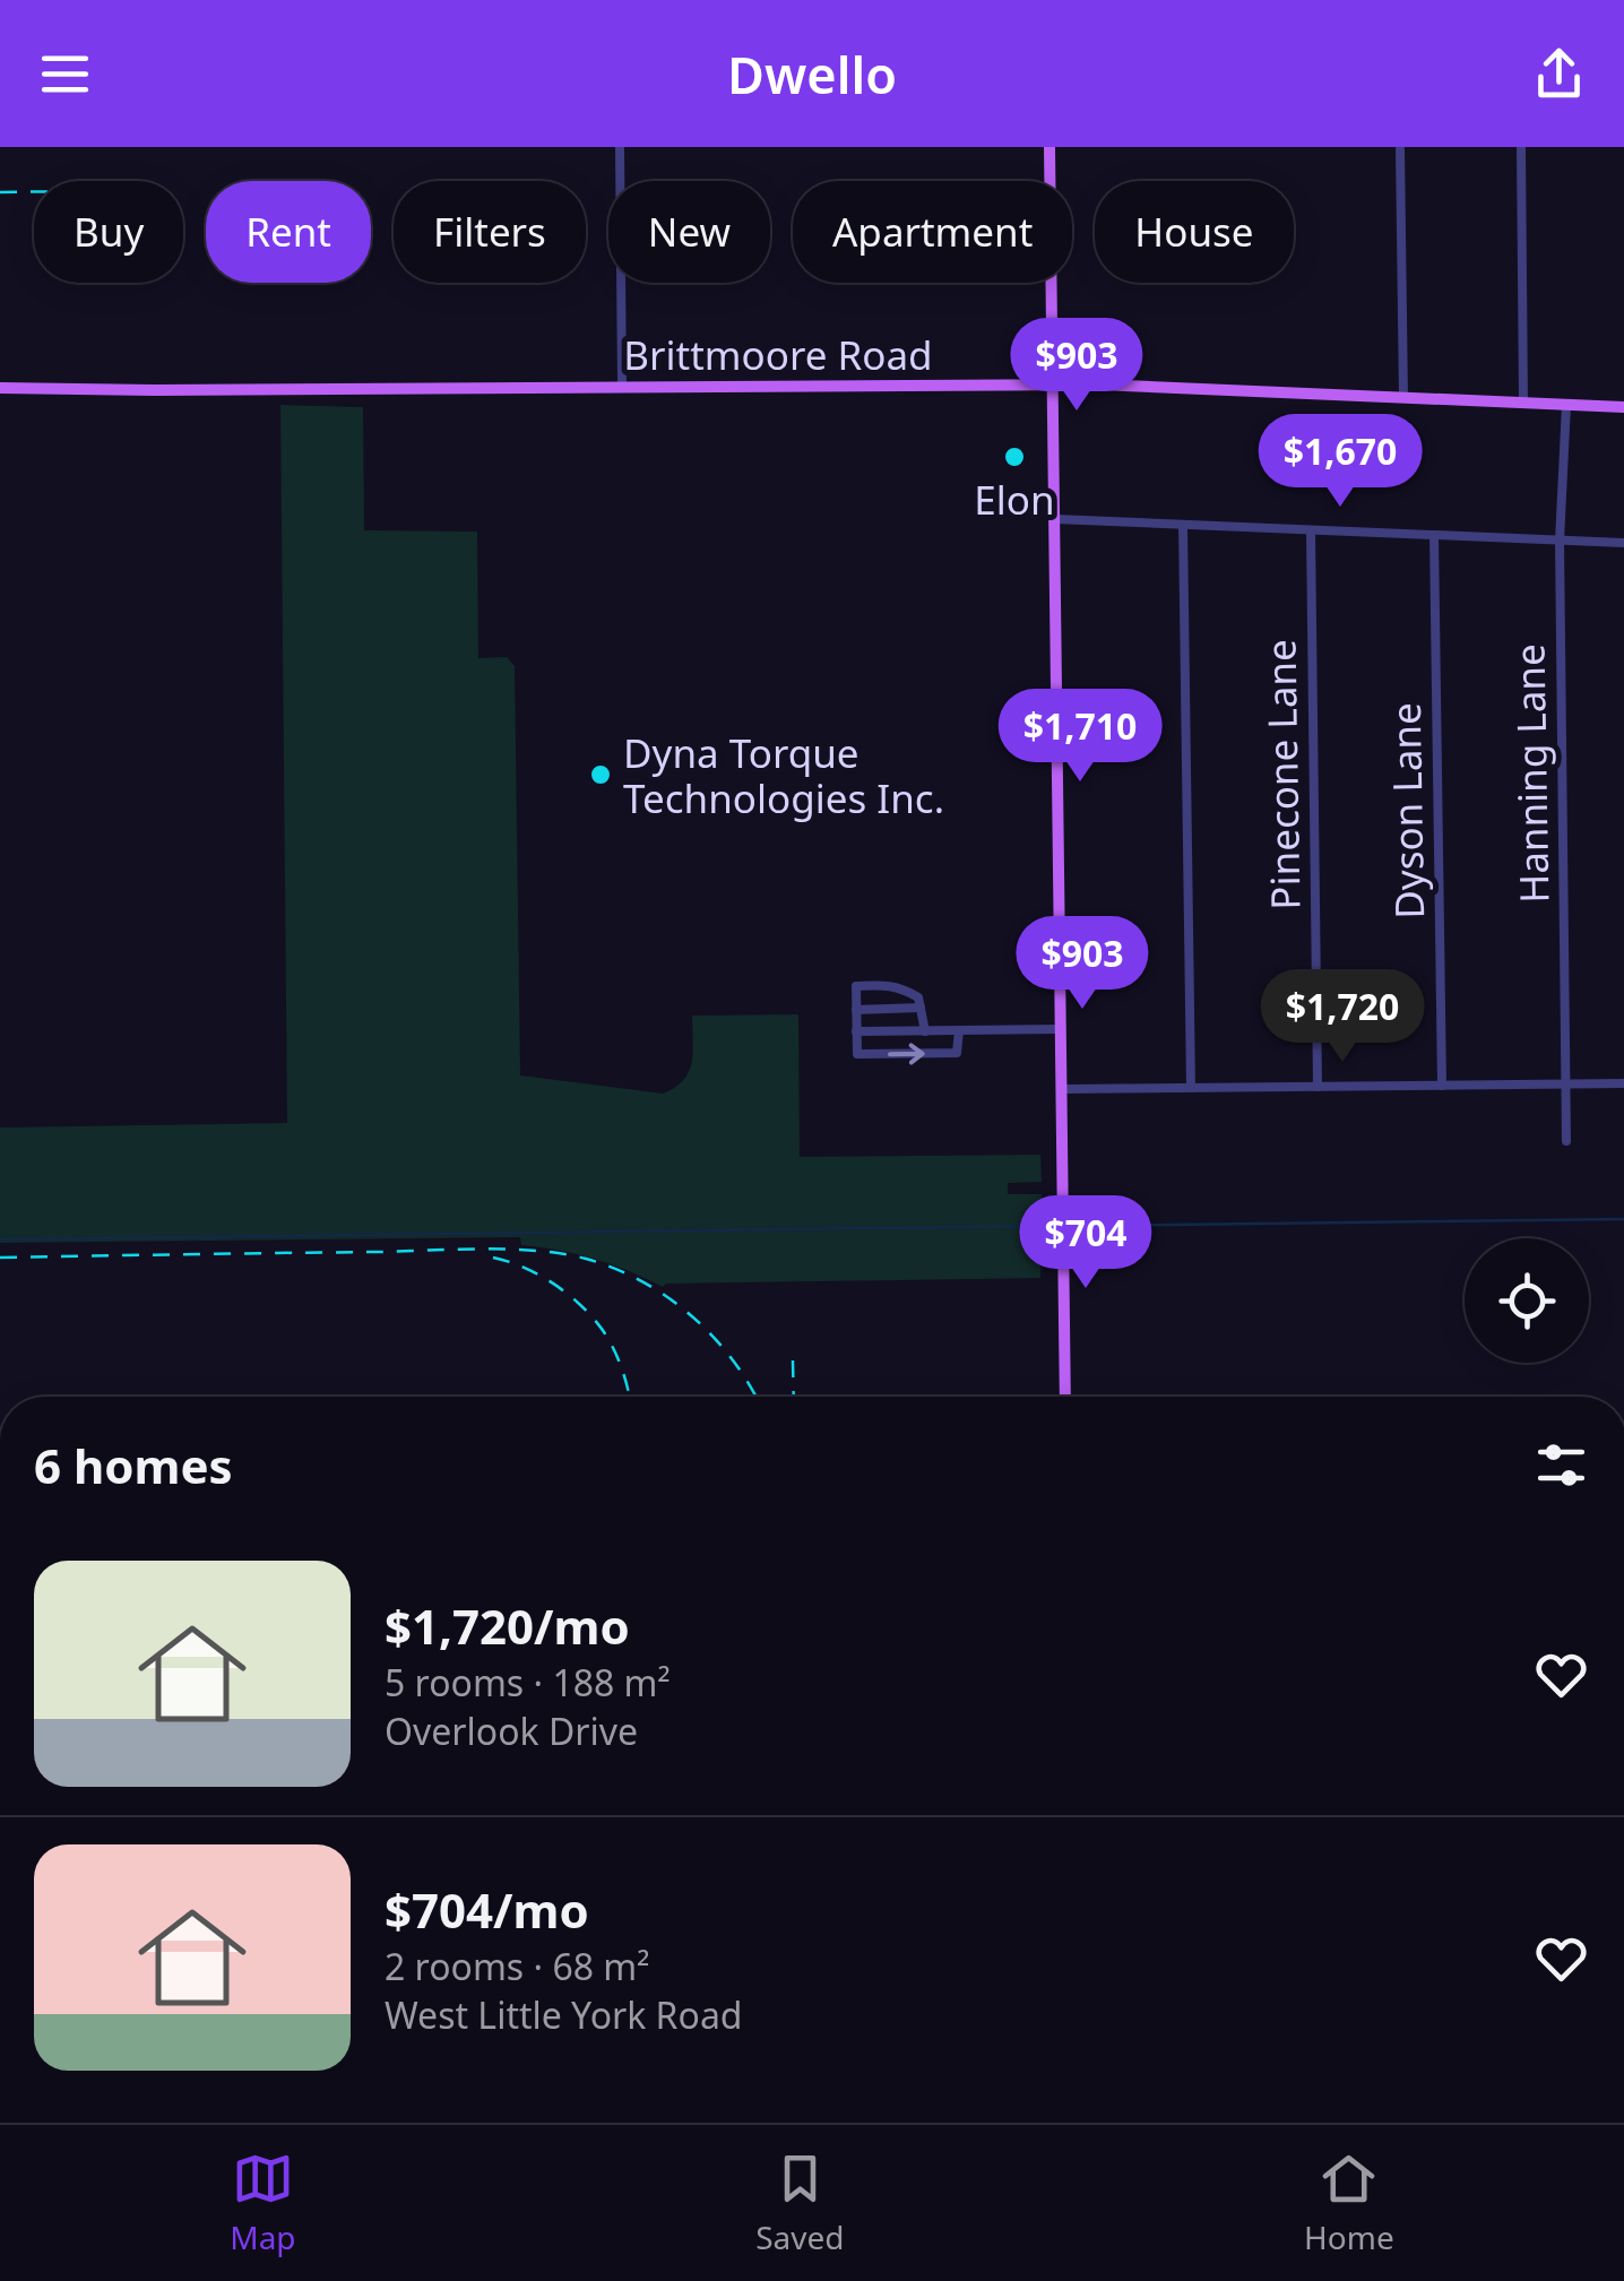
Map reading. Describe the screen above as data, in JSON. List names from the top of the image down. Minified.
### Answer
{"streets":{"main road":["Brittmoore Road"],"street":["Hanning Lane","Pinecone Lane","Dyson Lane"]},"crossings":[["Brittmoore Road","Hanning Lane"]],"places":["Elon","Dyna Torque Technologies Inc."],"page":{"header":"Dwello","chip":["Buy","Rent","Filters","New","Apartment","House"],"price":["$903","$1,670","$1,710","$903","$1,720","$704"],"heading":"6 homes","list":[{"name":"$1,720/mo","note":"5 rooms · 188 m² · Overlook Drive"},{"name":"$704/mo","note":"2 rooms · 68 m² · West Little York Road"}],"tabs":["Map","Saved","Home"]}}
